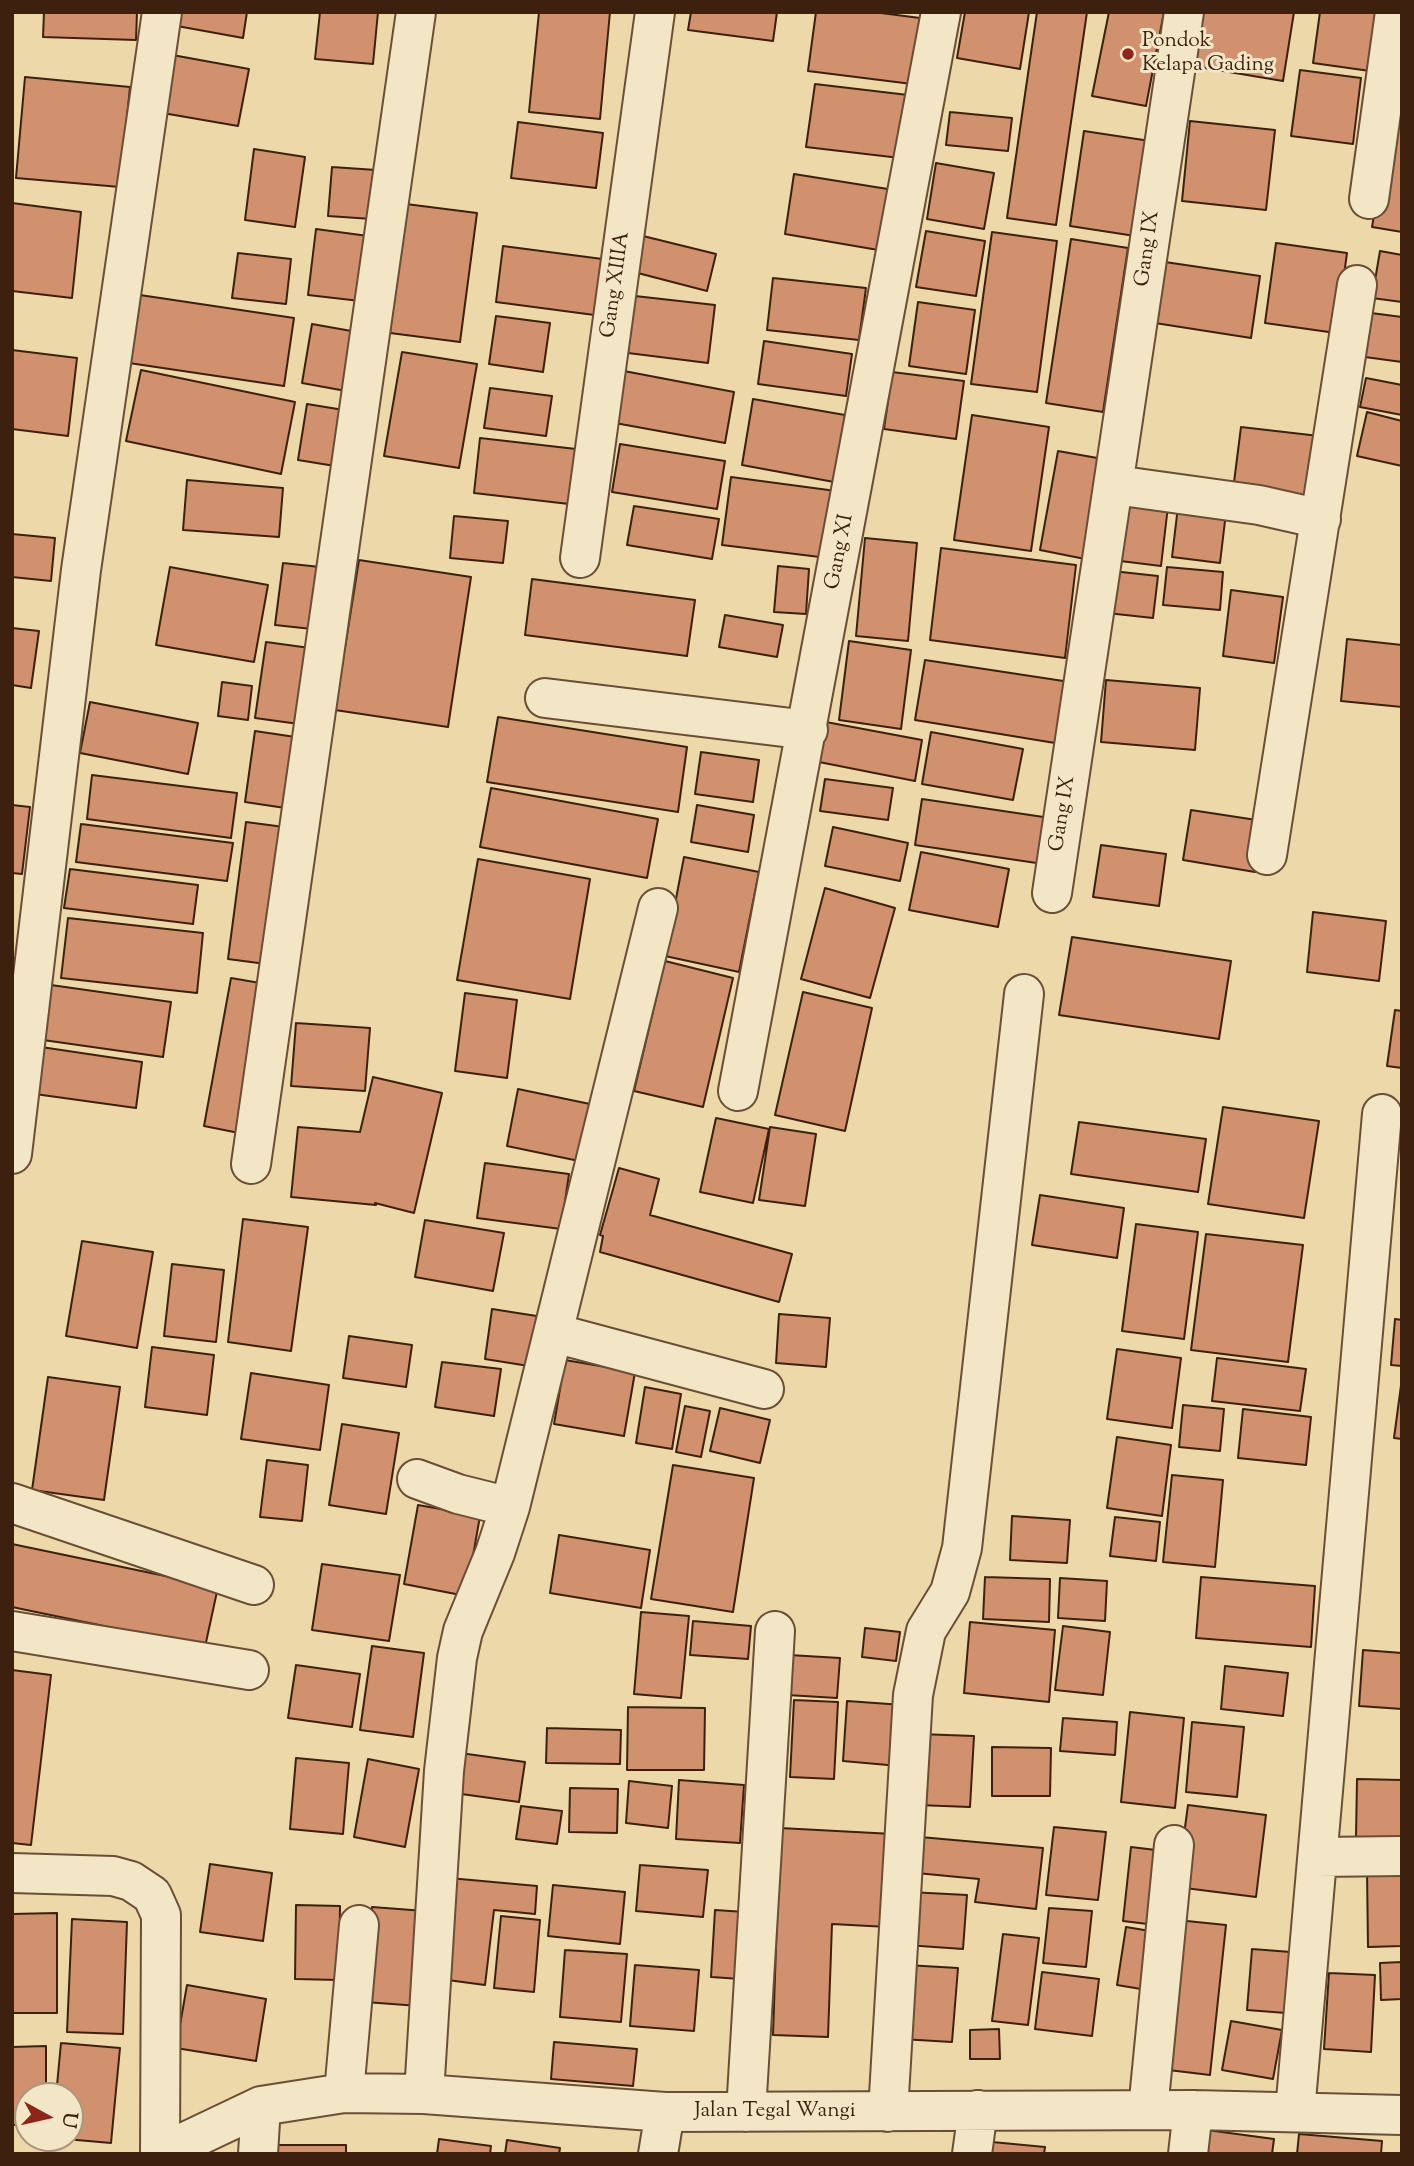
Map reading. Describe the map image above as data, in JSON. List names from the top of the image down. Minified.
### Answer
{"streets":{"street":["Gang IX","Gang XIIIA","Gang XI","Jalan Tegal Wangi"]},"places":["Pondok Kelapa Gading"],"north":"right"}
